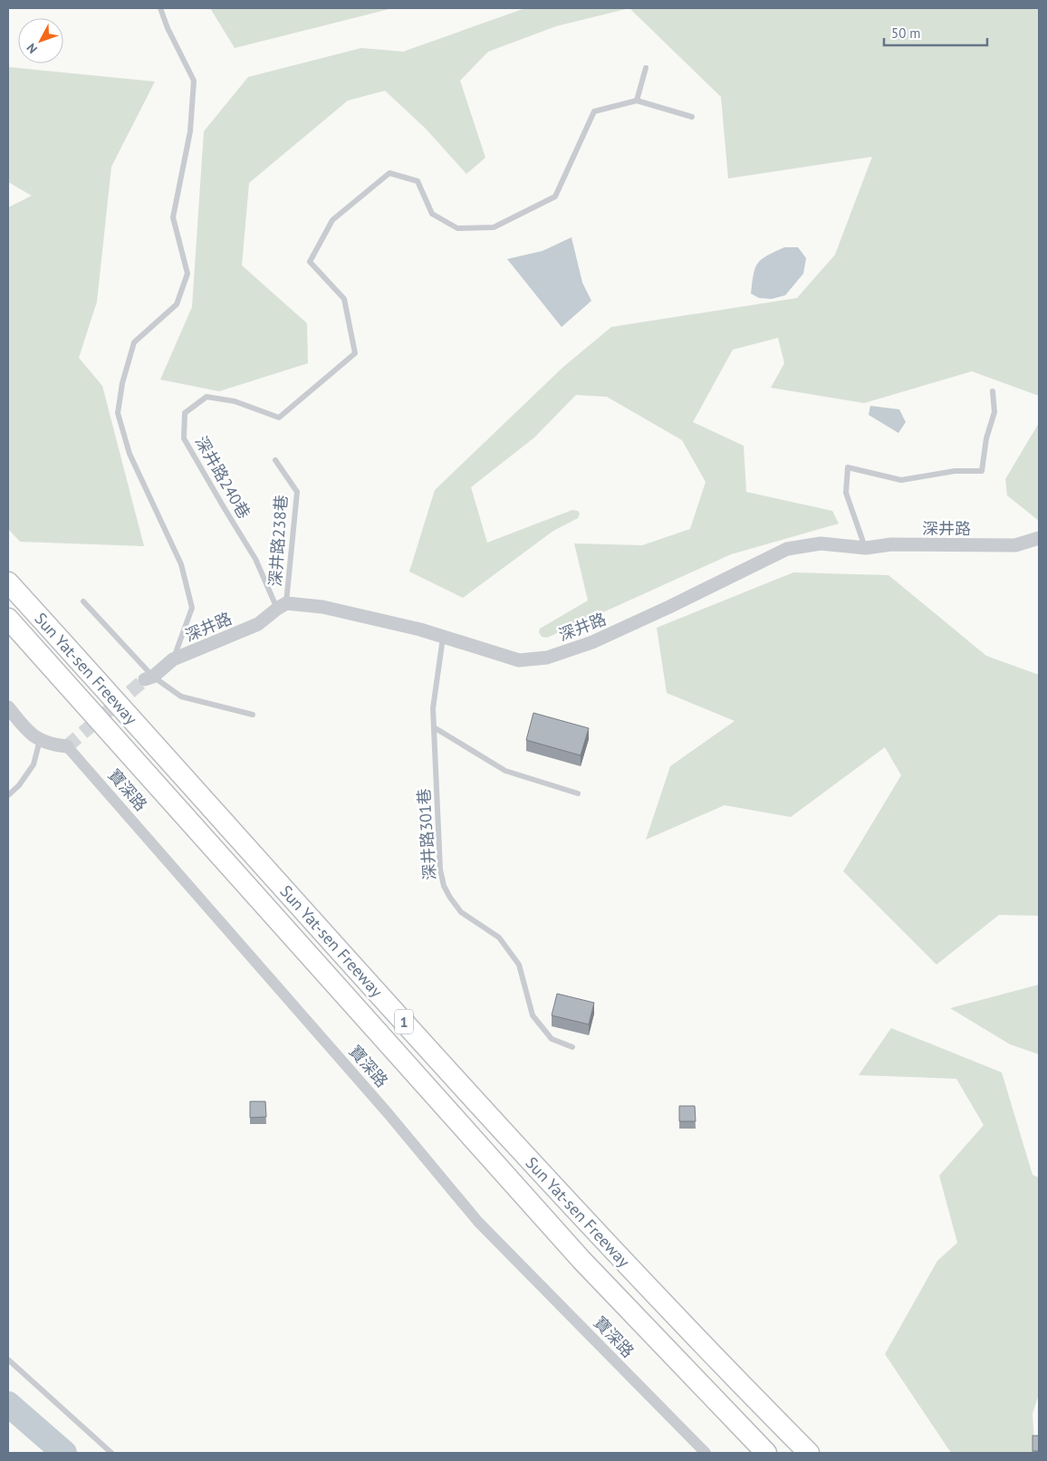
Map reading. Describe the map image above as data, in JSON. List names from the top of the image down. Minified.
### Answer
{"streets":{"highway":["Sun Yat-sen Freeway","1"],"street":["深井路","寶深路"],"lane":["深井路240巷","深井路238巷","深井路301巷"]},"crossings":[["深井路240巷","深井路"],["深井路240巷","深井路238巷"],["深井路","深井路238巷"],["深井路","深井路301巷"]],"scale_bar":"50 m","north":"bottom left"}
